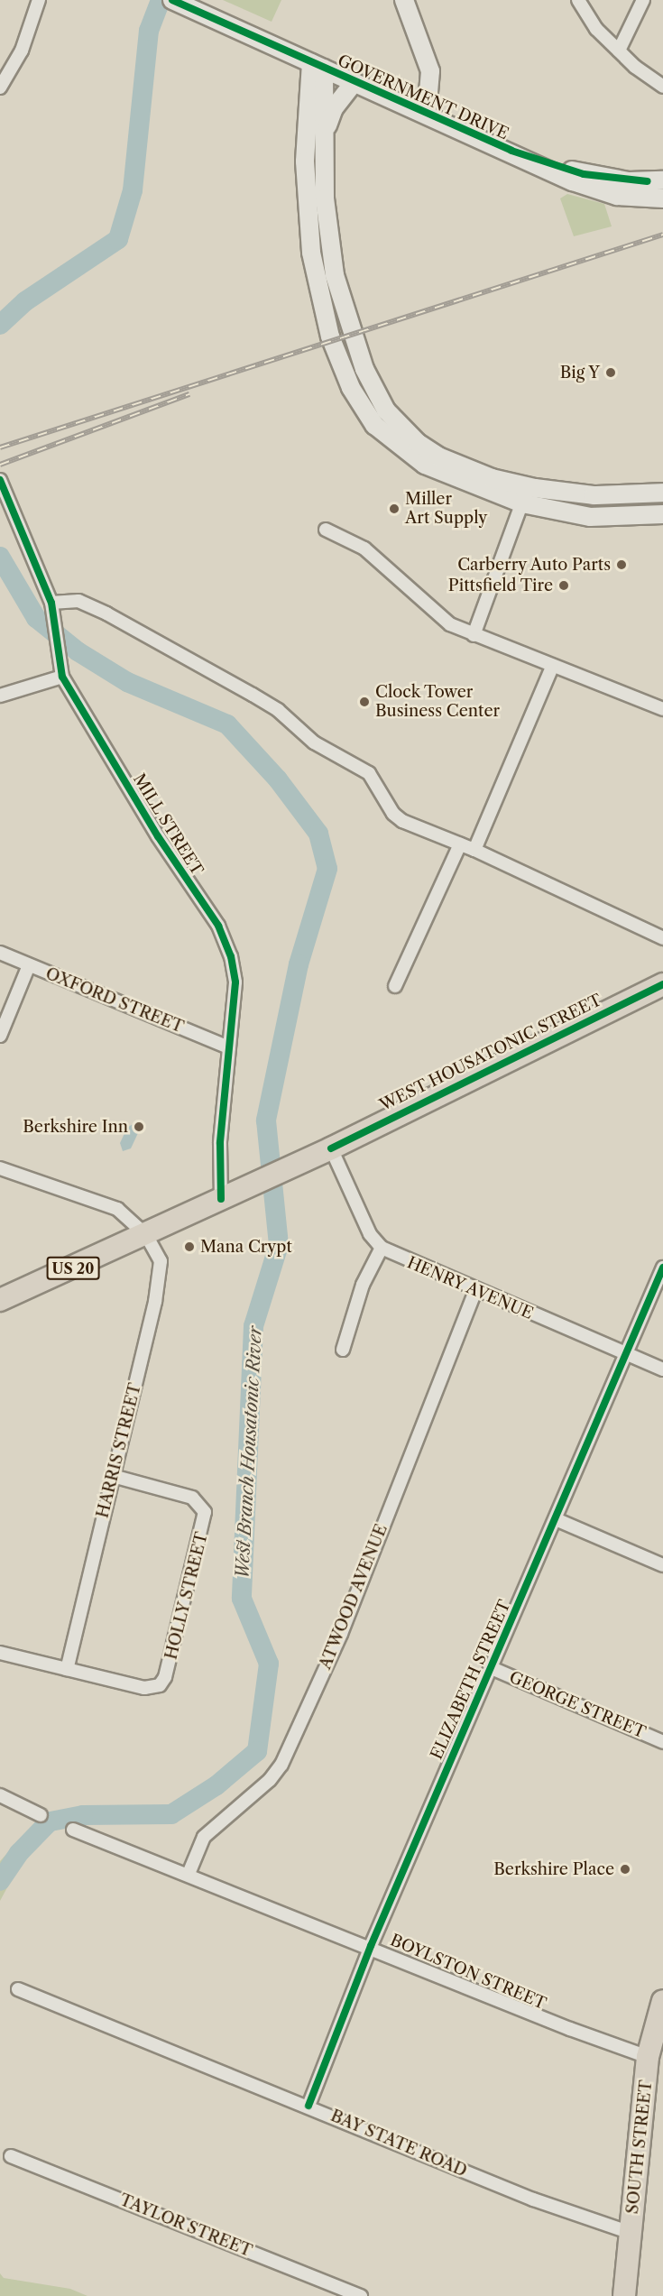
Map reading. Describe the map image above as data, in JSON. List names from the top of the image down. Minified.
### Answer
{"streets":{"highway":["WEST HOUSATONIC STREET","US 20","SOUTH STREET"],"street":["GOVERNMENT DRIVE","MILL STREET","OXFORD STREET","HENRY AVENUE","HARRIS STREET","HOLLY STREET","ATWOOD AVENUE","ELIZABETH STREET","GEORGE STREET","BOYLSTON STREET","BAY STATE ROAD","TAYLOR STREET"]},"crossings":[["MILL STREET","OXFORD STREET"],["MILL STREET","WEST HOUSATONIC STREET"],["WEST HOUSATONIC STREET","HARRIS STREET"],["HENRY AVENUE","ATWOOD AVENUE"],["HENRY AVENUE","ELIZABETH STREET"],["HARRIS STREET","HOLLY STREET"],["ATWOOD AVENUE","BOYLSTON STREET"],["ELIZABETH STREET","GEORGE STREET"],["ELIZABETH STREET","BOYLSTON STREET"],["ELIZABETH STREET","BAY STATE ROAD"],["BOYLSTON STREET","SOUTH STREET"],["BAY STATE ROAD","SOUTH STREET"]],"water":["West Branch Housatonic River"],"places":["Big Y","Miller Art Supply","Carberry Auto Parts","Pittsfield Tire","Clock Tower Business Center","Berkshire Inn","Mana Crypt","Berkshire Place"]}
